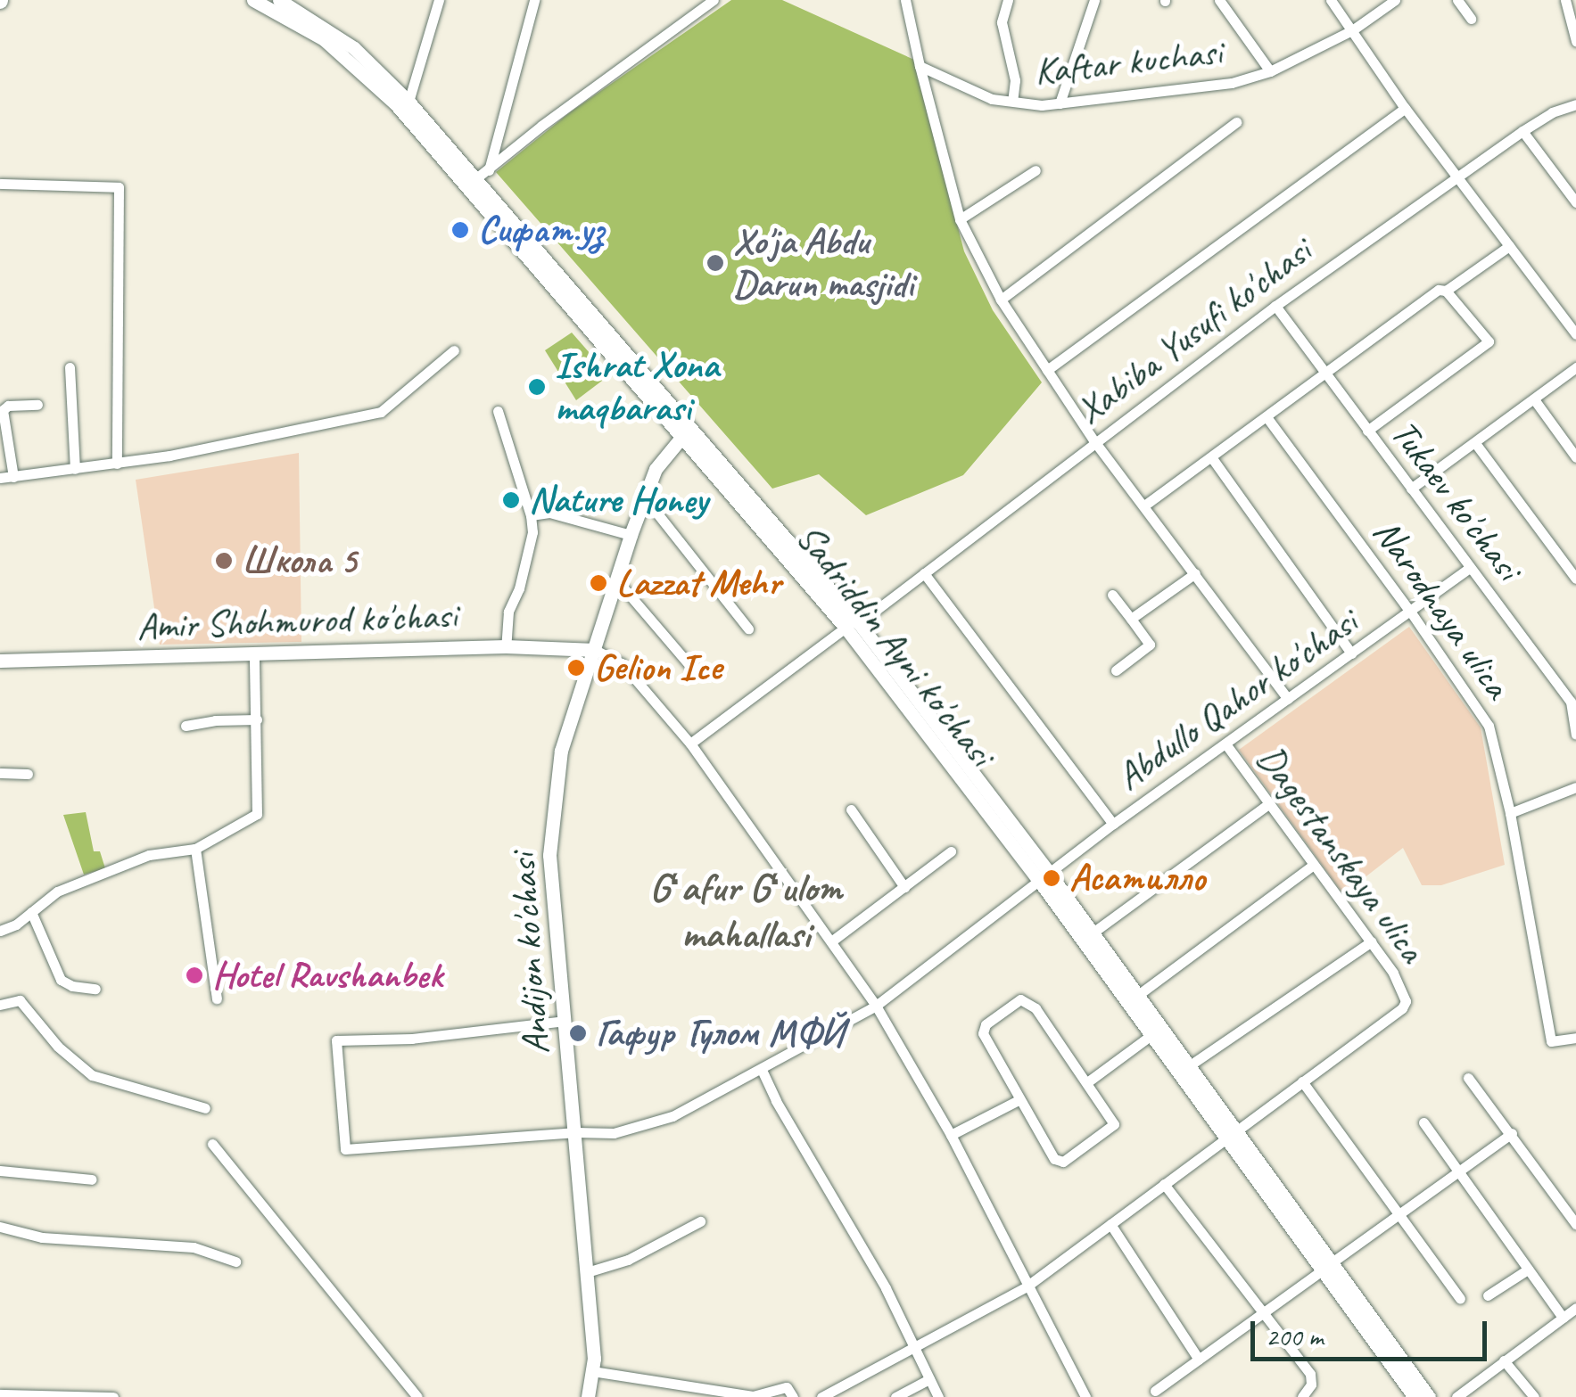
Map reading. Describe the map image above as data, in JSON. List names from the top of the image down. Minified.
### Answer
{"streets":{"main road":["Amir Shohmurod ko'chasi","Sadriddin Ayni ko'chasi","Andijon ko'chasi"],"street":["Kaftar kuchasi","Xabiba Yusufi ko'chasi","Tukaev ko'chasi","Narodnaya ulica","Abdullo Qahor ko'chasi","Dagestanskaya ulica"]},"crossings":[["Xabiba Yusufi ko'chasi","Tukaev ko'chasi"],["Xabiba Yusufi ko'chasi","Sadriddin Ayni ko'chasi"],["Tukaev ko'chasi","Abdullo Qahor ko'chasi"],["Narodnaya ulica","Abdullo Qahor ko'chasi"],["Amir Shohmurod ko'chasi","Andijon ko'chasi"],["Sadriddin Ayni ko'chasi","Abdullo Qahor ko'chasi"],["Sadriddin Ayni ko'chasi","Andijon ko'chasi"],["Abdullo Qahor ko'chasi","Dagestanskaya ulica"],["Abdullo Qahor ko'chasi","Andijon ko'chasi"]],"districts":["Gʻafur Gʻulom mahallasi"],"places":["Сифат.уз","Xo'ja Abdu Darun masjidi","Ishrat Хоnа mаqbаrasi","Nature Honey","Школа 5","Lazzat Mehr","Gelion Ice","Асатилло","Hotel Ravshanbek","Гафур Гулом МФЙ"],"scale_bar":"200 m"}
